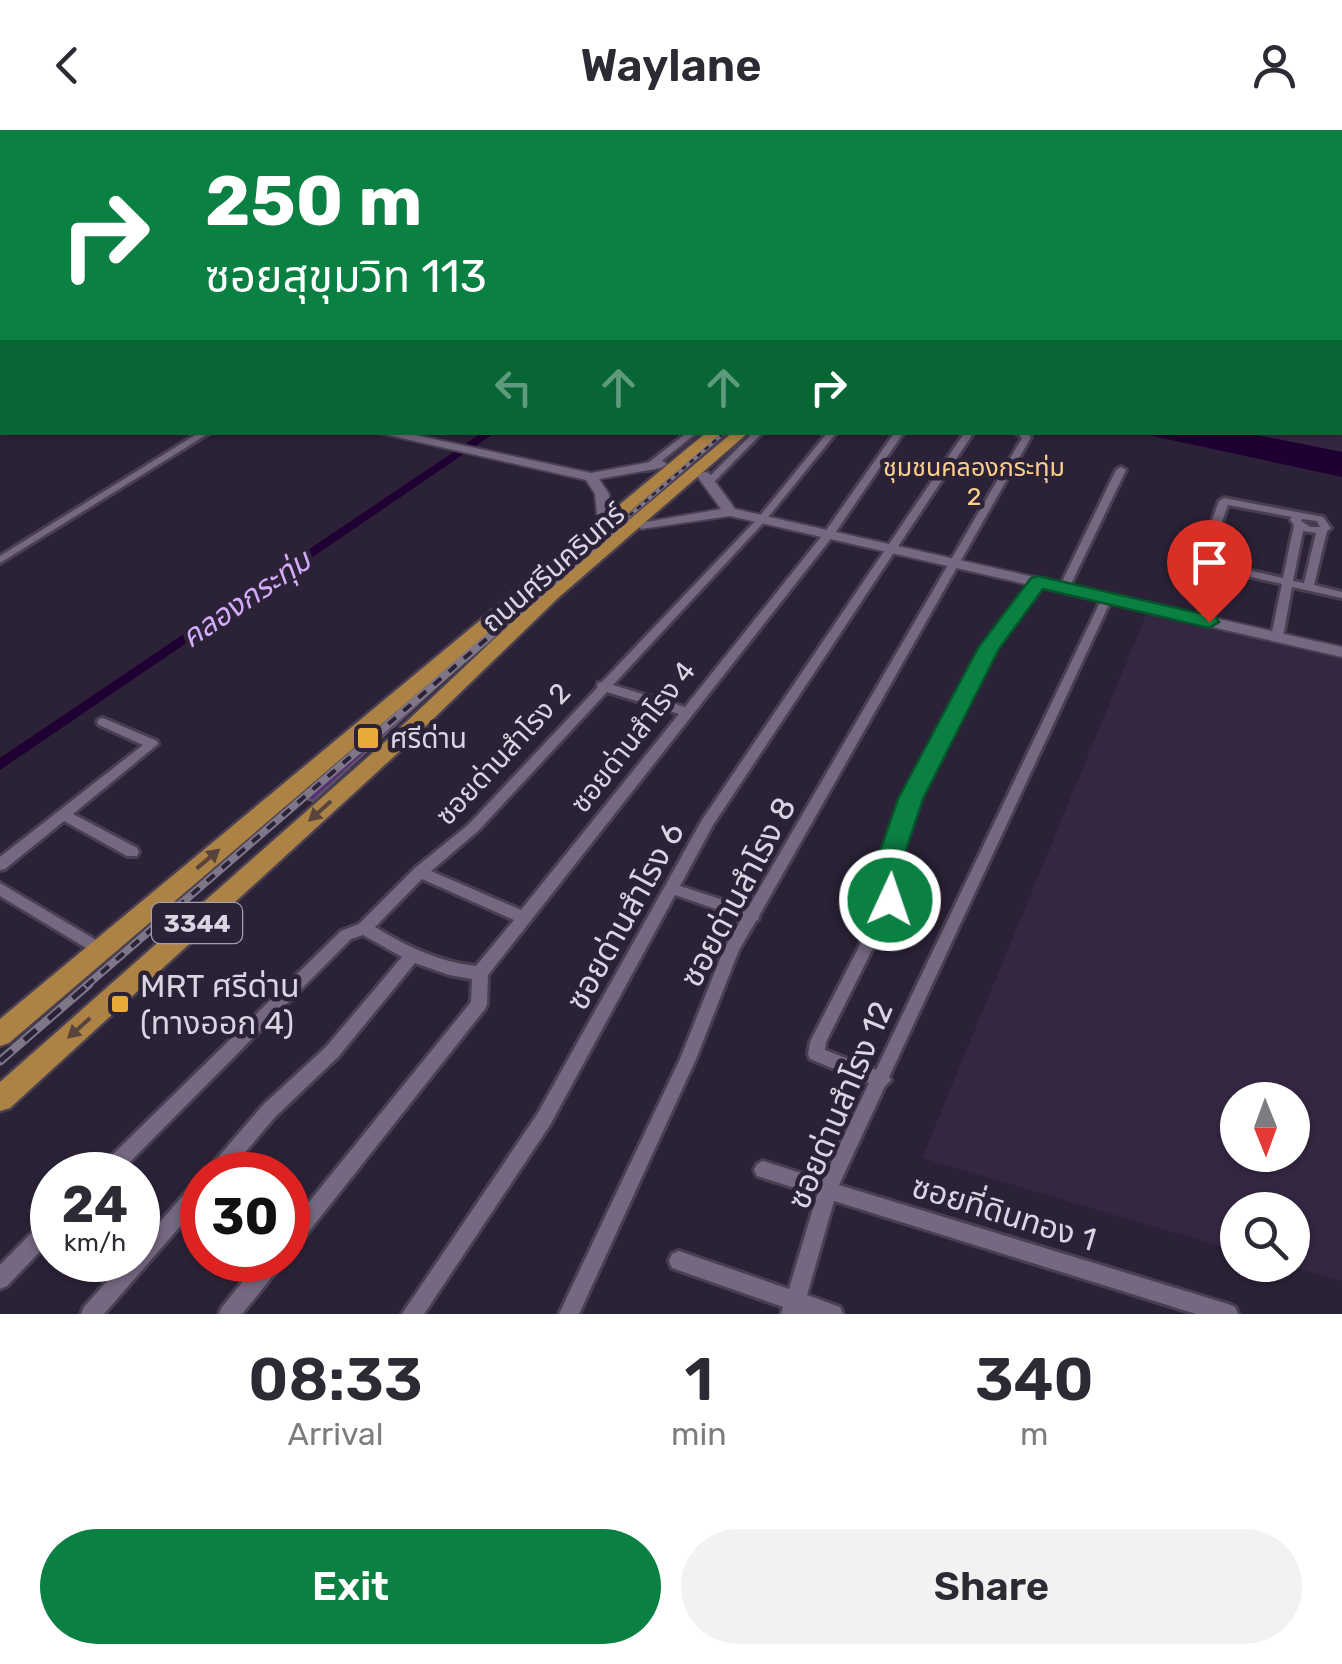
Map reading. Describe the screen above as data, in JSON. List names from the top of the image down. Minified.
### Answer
{"streets":{"main road":["ถนนศรีนครินทร์","3344"],"street":["ซอยด่านสำโรง 4","ซอยด่านสำโรง 2","ซอยด่านสำโรง 8","ซอยด่านสำโรง 6","ซอยด่านสำโรง 12","ซอยที่ดินทอง 1"]},"crossings":[["ซอยด่านสำโรง 12","ซอยที่ดินทอง 1"]],"districts":["ชุมชนคลองกระทุ่ม 2"],"water":["คลองกระทุ่ม"],"places":{"transit":["ศรีด่าน","MRT ศรีด่าน (ทางออก 4)"]},"north":"bottom","page":{"header":"Waylane","turn":["250 m","ซอยสุขุมวิท 113"],"speed":"24 km/h","limit":"30","eta":["08:33","Arrival","1","min","340","m"],"buttons":["Exit","Share"]}}
